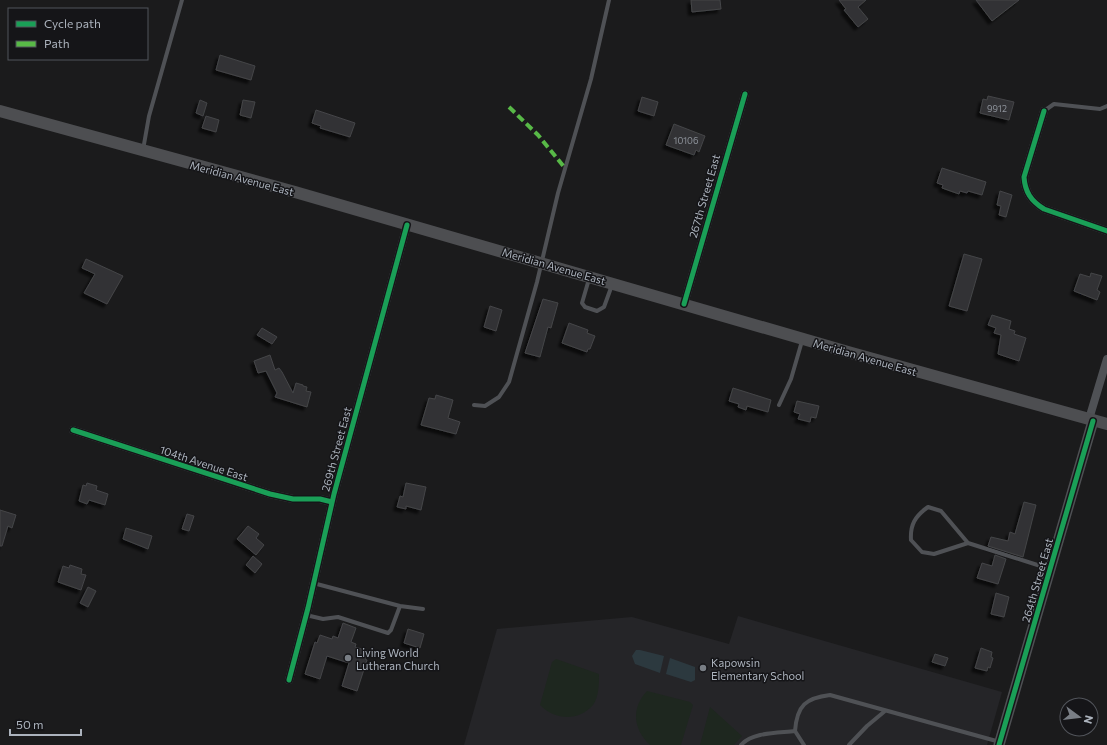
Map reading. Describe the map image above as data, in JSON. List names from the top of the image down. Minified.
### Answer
{"streets":{"main road":["Meridian Avenue East"],"street":["267th Street East","269th Street East","104th Avenue East","264th Street East"]},"crossings":[["Meridian Avenue East","267th Street East"],["Meridian Avenue East","269th Street East"],["Meridian Avenue East","264th Street East"],["269th Street East","104th Avenue East"]],"places":["Living World Lutheran Church","Kapowsin Elementary School"],"house_numbers":["9912","10106"],"legend":["Cycle path","Path"],"scale_bar":"50 m","north":"right"}
